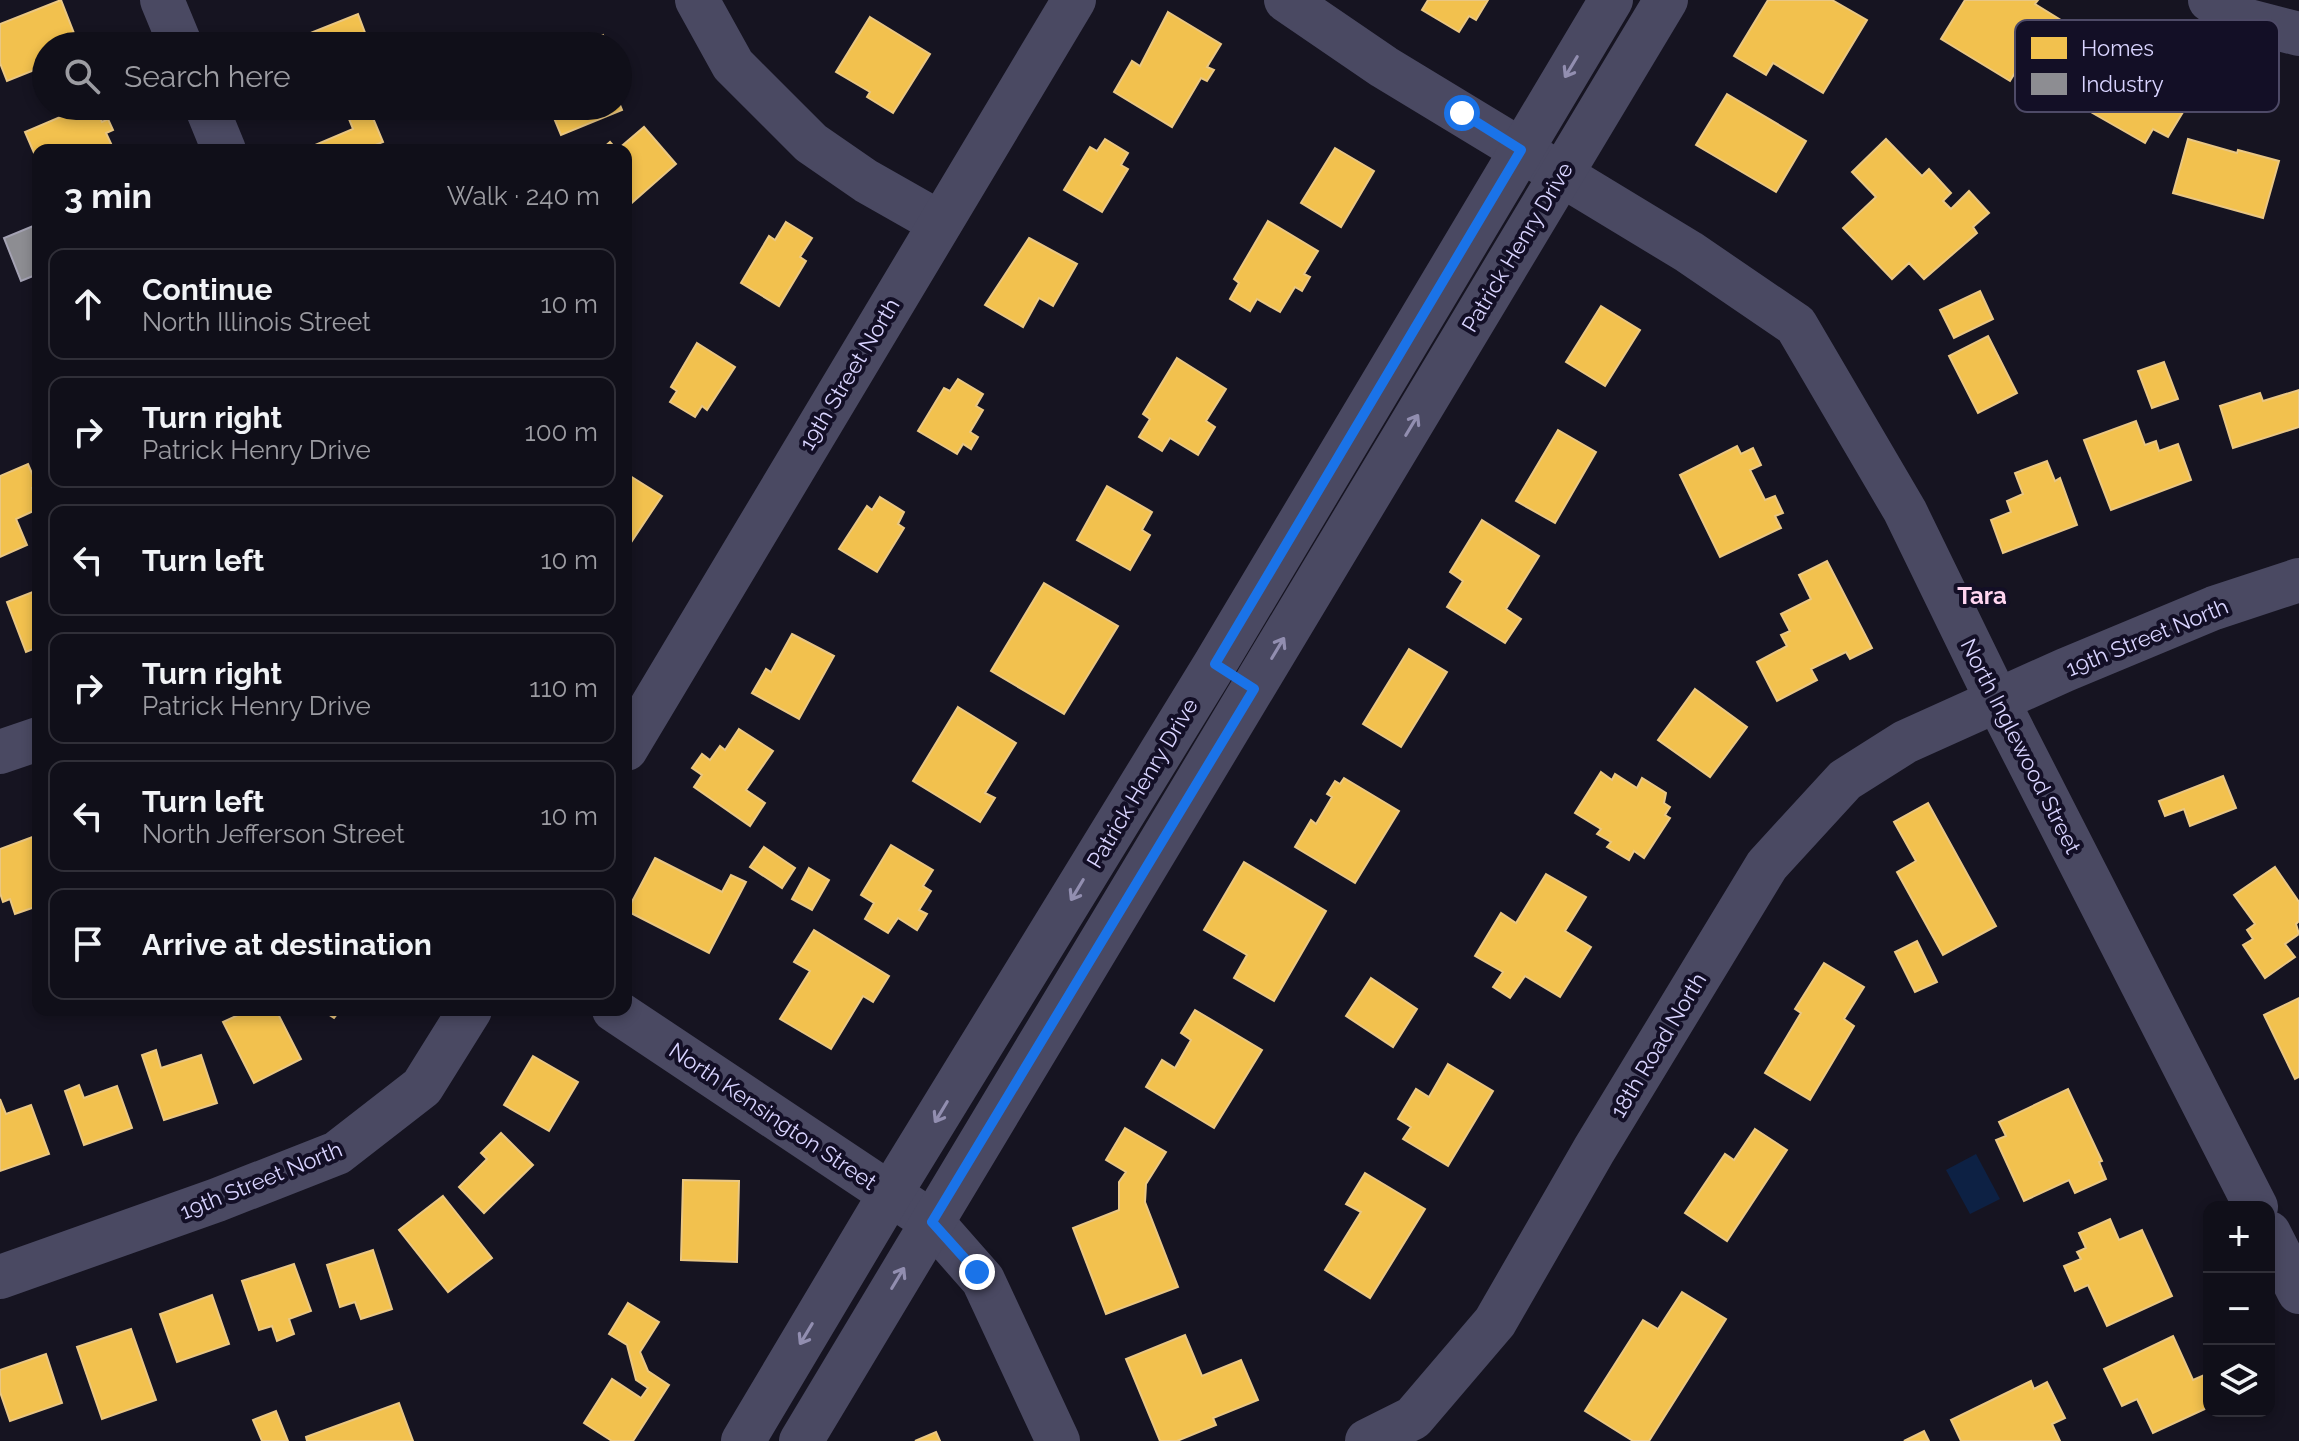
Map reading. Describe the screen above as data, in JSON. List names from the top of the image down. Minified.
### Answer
{"streets":{"street":["Patrick Henry Drive","19th Street North","North Inglewood Street","18th Road North","North Kensington Street"]},"crossings":[["Patrick Henry Drive","North Inglewood Street"],["Patrick Henry Drive","North Kensington Street"],["19th Street North","North Inglewood Street"],["19th Street North","18th Road North"],["North Inglewood Street","18th Road North"]],"districts":["Tara"],"legend":["Homes","Industry"],"page":{"search":"Search here","heading":["3 min","Walk · 240 m"],"list":[["Continue","North Illinois Street","10 m"],["Turn right","Patrick Henry Drive","100 m"],["Turn left","10 m"],["Turn right","Patrick Henry Drive","110 m"],["Turn left","North Jefferson Street","10 m"],"Arrive at destination"],"map_buttons":["+","−"]}}
